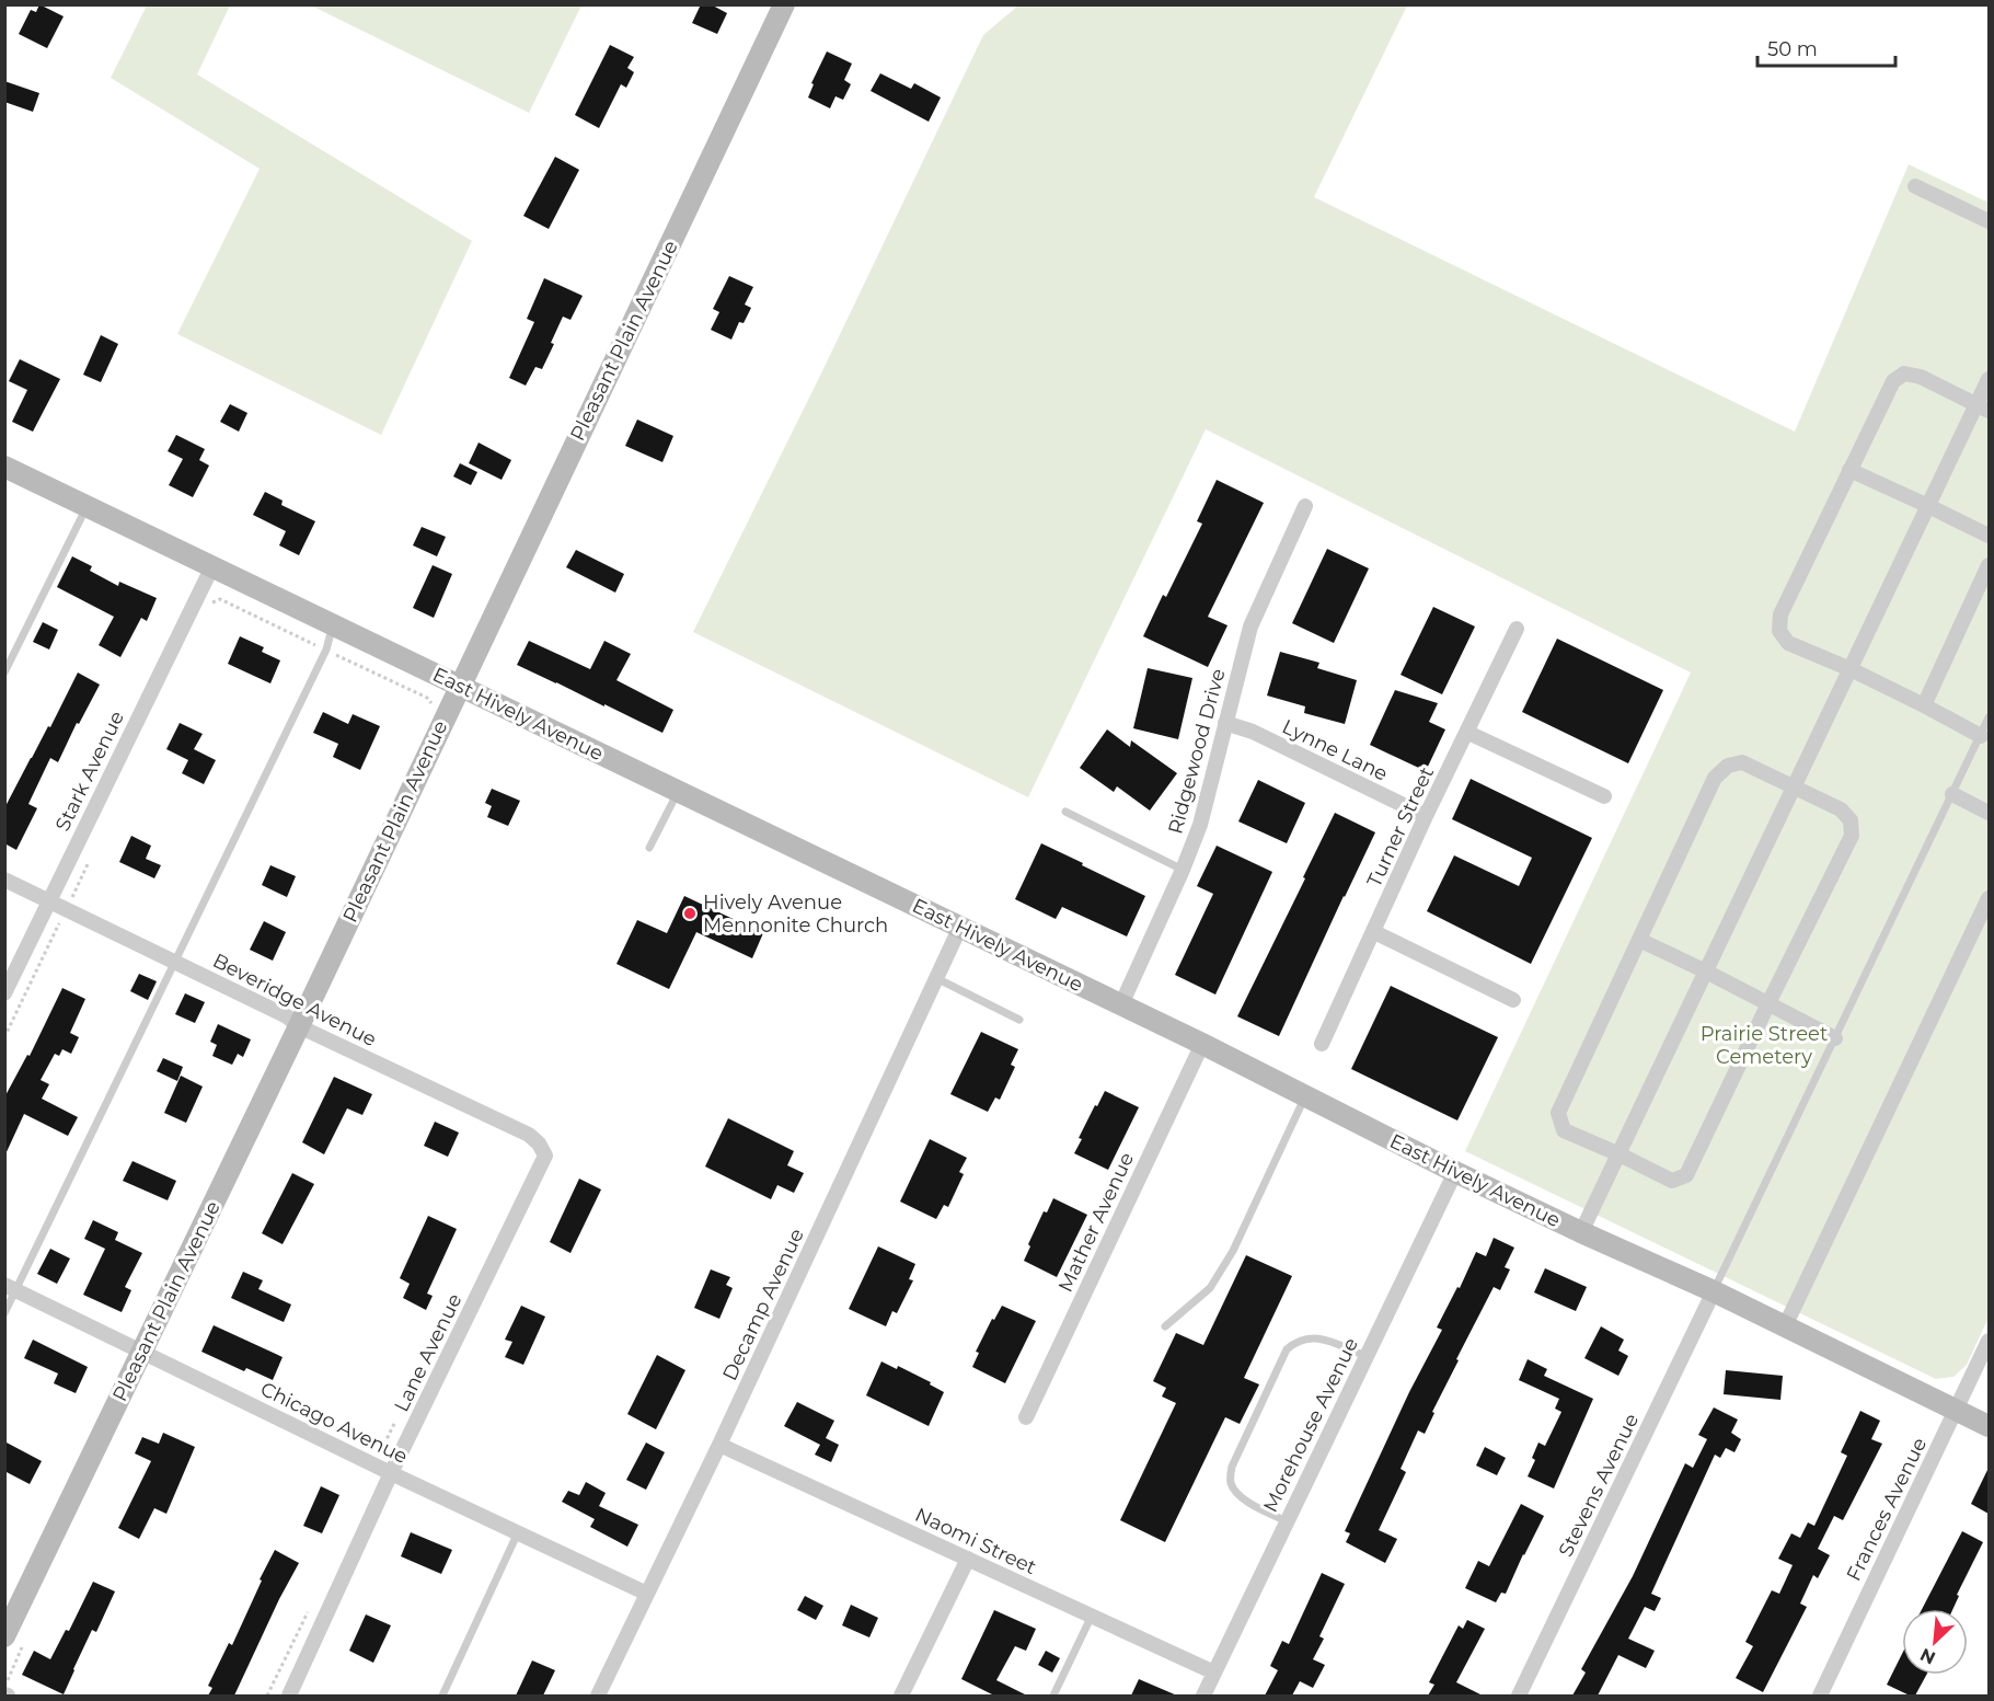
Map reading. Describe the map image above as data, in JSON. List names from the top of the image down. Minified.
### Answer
{"streets":{"street":["Pleasant Plain Avenue","East Hively Avenue","Lynne Lane","Ridgewood Drive","Stark Avenue","Turner Street","Beveridge Avenue","Mather Avenue","Decamp Avenue","Lane Avenue","Chicago Avenue","Morehouse Avenue","Stevens Avenue","Frances Avenue","Naomi Street"]},"crossings":[["Pleasant Plain Avenue","East Hively Avenue"],["Pleasant Plain Avenue","Beveridge Avenue"],["Pleasant Plain Avenue","Chicago Avenue"],["East Hively Avenue","Ridgewood Drive"],["East Hively Avenue","Stark Avenue"],["East Hively Avenue","Mather Avenue"],["East Hively Avenue","Decamp Avenue"],["East Hively Avenue","Morehouse Avenue"],["East Hively Avenue","Stevens Avenue"],["East Hively Avenue","Frances Avenue"],["Lynne Lane","Ridgewood Drive"],["Lynne Lane","Turner Street"],["Stark Avenue","Beveridge Avenue"],["Beveridge Avenue","Lane Avenue"],["Decamp Avenue","Chicago Avenue"],["Decamp Avenue","Naomi Street"],["Lane Avenue","Chicago Avenue"],["Morehouse Avenue","Naomi Street"]],"parks":["Prairie Street Cemetery"],"places":["Hively Avenue Mennonite Church"],"scale_bar":"50 m","north":"bottom left"}
